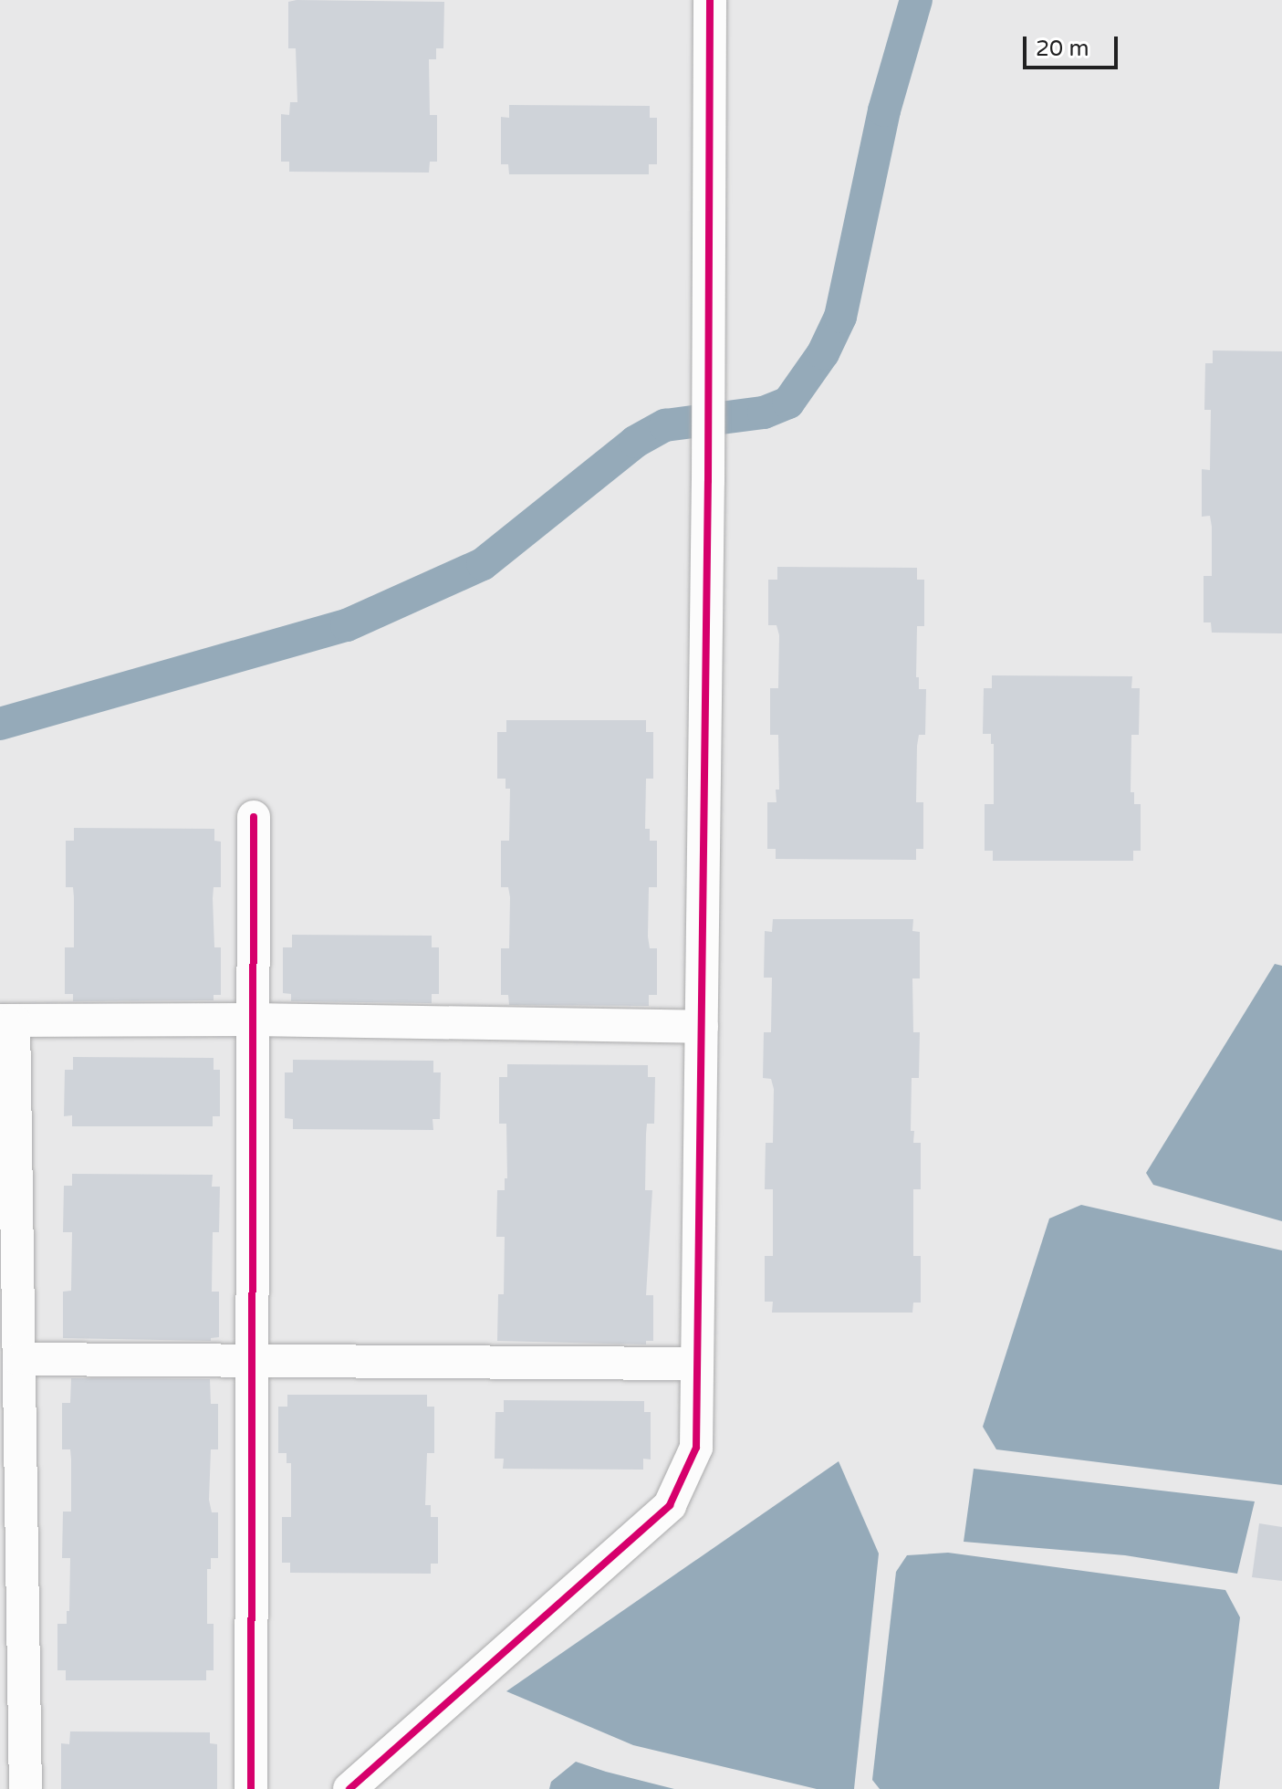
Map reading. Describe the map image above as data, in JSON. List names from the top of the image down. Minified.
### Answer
{"scale_bar":"20 m"}
